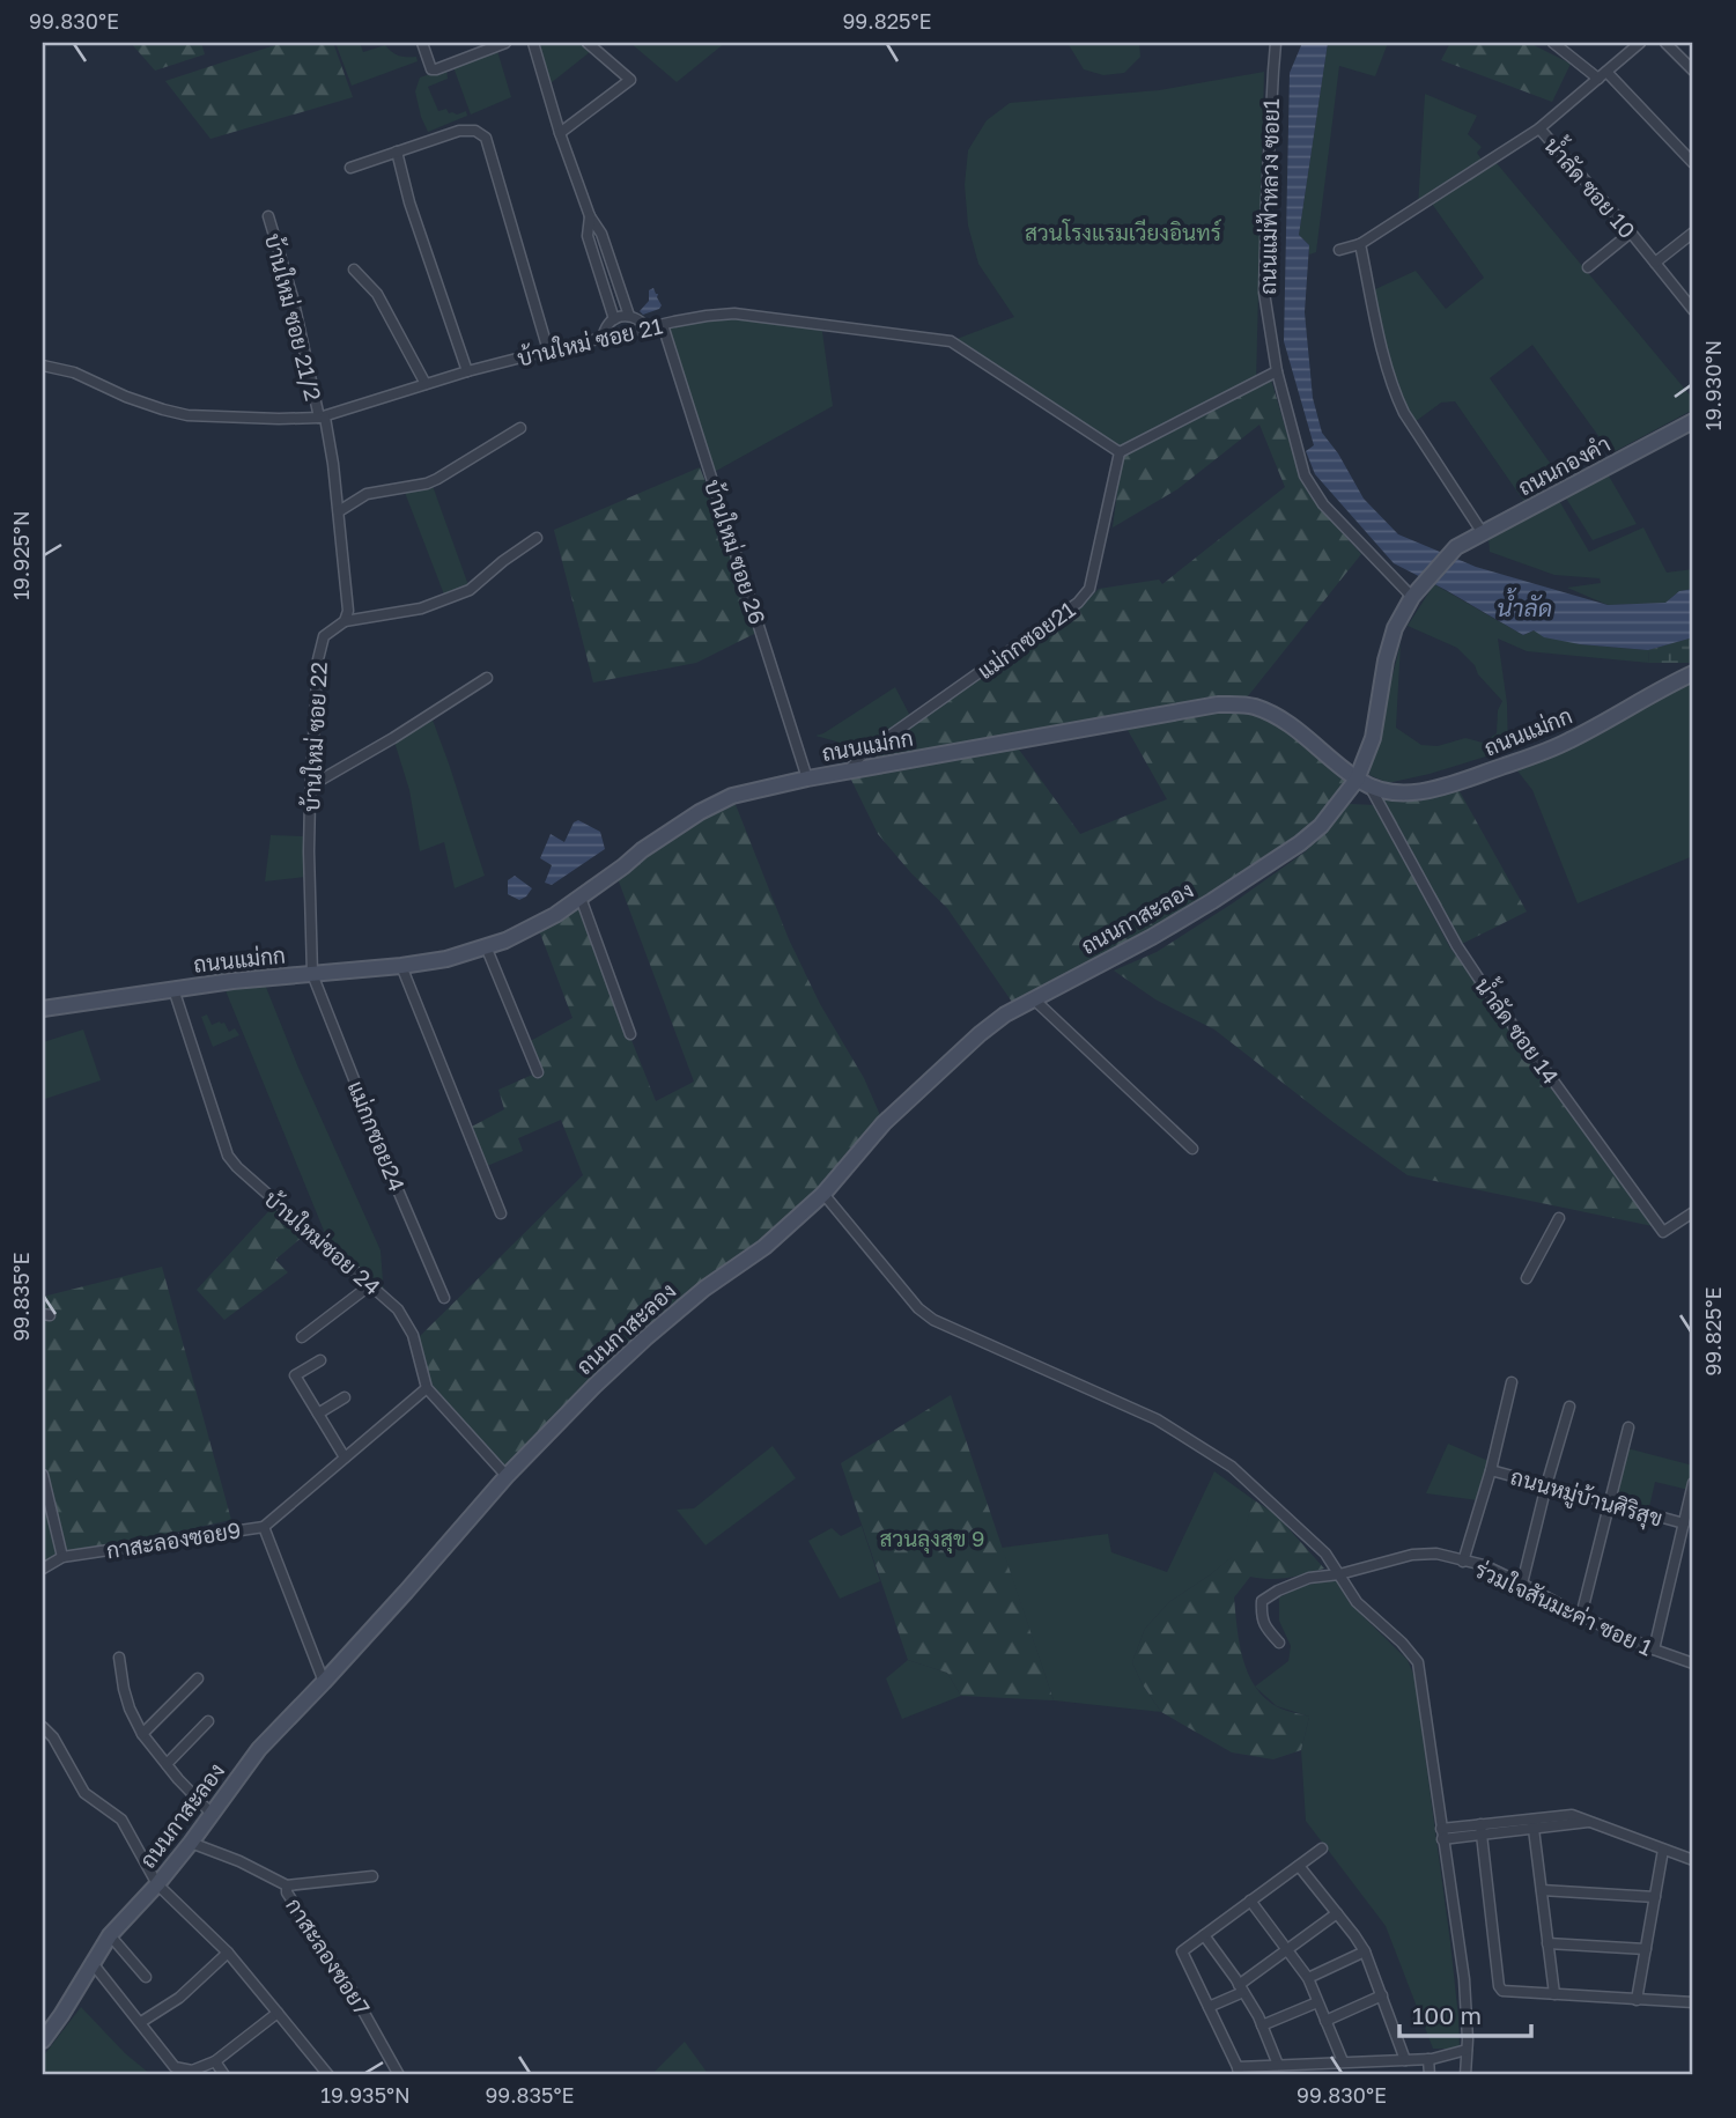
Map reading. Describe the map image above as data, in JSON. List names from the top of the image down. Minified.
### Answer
{"streets":{"street":["น้ำลัด ซอย 10","ถนนแม่ฟ้าหลวง ซอย1","บ้านใหม่ ซอย 21/2","บ้านใหม่ ซอย 21","ถนนกองคำ","บ้านใหม่ ซอย 26","แม่กกซอย21","ถนนแม่กก","บ้านใหม่ ซอย 22","ถนนกาสะลอง","น้ำลัด ซอย 14","แม่กกซอย24","บ้านใหม่ซอย 24","ถนนหมู่บ้านศิริสุข","กาสะลองซอย9","ร่วมใจสันมะค่า ซอย 1","กาสะลองซอย7"]},"crossings":[["ถนนแม่ฟ้าหลวง ซอย1","ถนนกองคำ"],["บ้านใหม่ ซอย 21/2","บ้านใหม่ ซอย 21"],["บ้านใหม่ ซอย 21","บ้านใหม่ ซอย 26"],["บ้านใหม่ ซอย 21","แม่กกซอย21"],["บ้านใหม่ ซอย 26","ถนนแม่กก"],["แม่กกซอย21","ถนนแม่กก"],["ถนนแม่กก","บ้านใหม่ ซอย 22"],["ถนนแม่กก","ถนนกาสะลอง"],["ถนนแม่กก","น้ำลัด ซอย 14"],["ถนนแม่กก","แม่กกซอย24"],["ถนนแม่กก","บ้านใหม่ซอย 24"],["บ้านใหม่ ซอย 22","แม่กกซอย24"],["ถนนกาสะลอง","บ้านใหม่ซอย 24"],["ถนนกาสะลอง","กาสะลองซอย9"],["ถนนกาสะลอง","กาสะลองซอย7"]],"water":["น้ำลัด"],"parks":["สวนโรงแรมเวียงอินทร์","สวนลุงสุข 9"],"scale_bar":"100 m","coordinates":["99.830°E","99.825°E","19.930°N","19.925°N","99.835°E","19.935°N"]}
